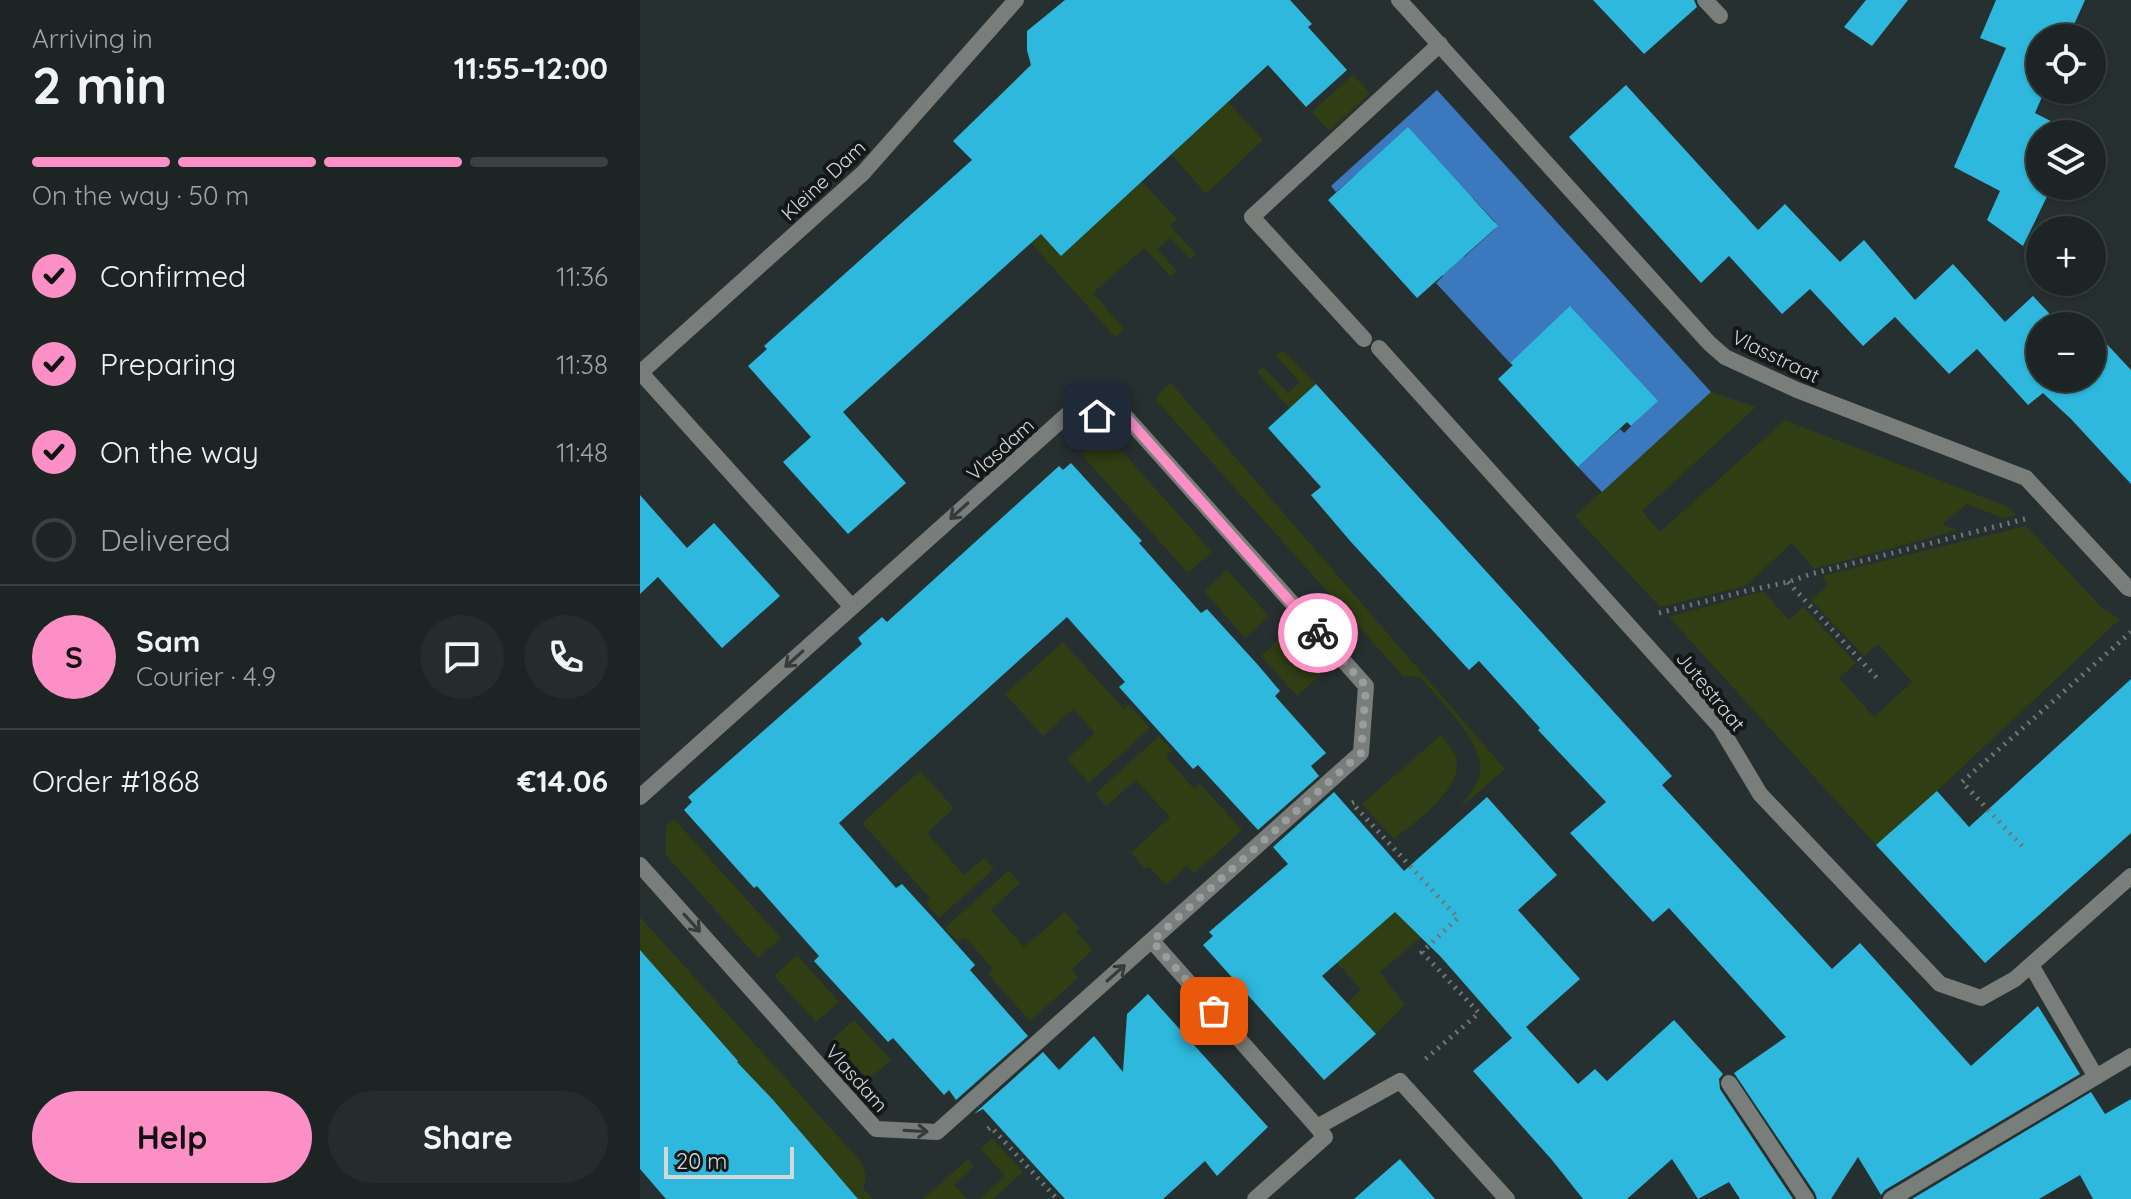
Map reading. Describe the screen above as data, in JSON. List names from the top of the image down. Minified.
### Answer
{"streets":{"street":["Kleine Dam","Vlasstraat","Vlasdam","Jutestraat"]},"crossings":[["Vlasstraat","Jutestraat"]],"scale_bar":"20 m","page":{"heading":["2 min","Arriving in","11:55–12:00"],"panel":["Sam","Courier · 4.9","Order #1868","€14.06"],"map_buttons":["+","−"],"bar":"On the way · 50 m","list":[["Confirmed","11:36"],["Preparing","11:38"],["On the way","11:48"],"Delivered"],"round":"S","buttons":["Help","Share"],"scale":"20 m"}}
